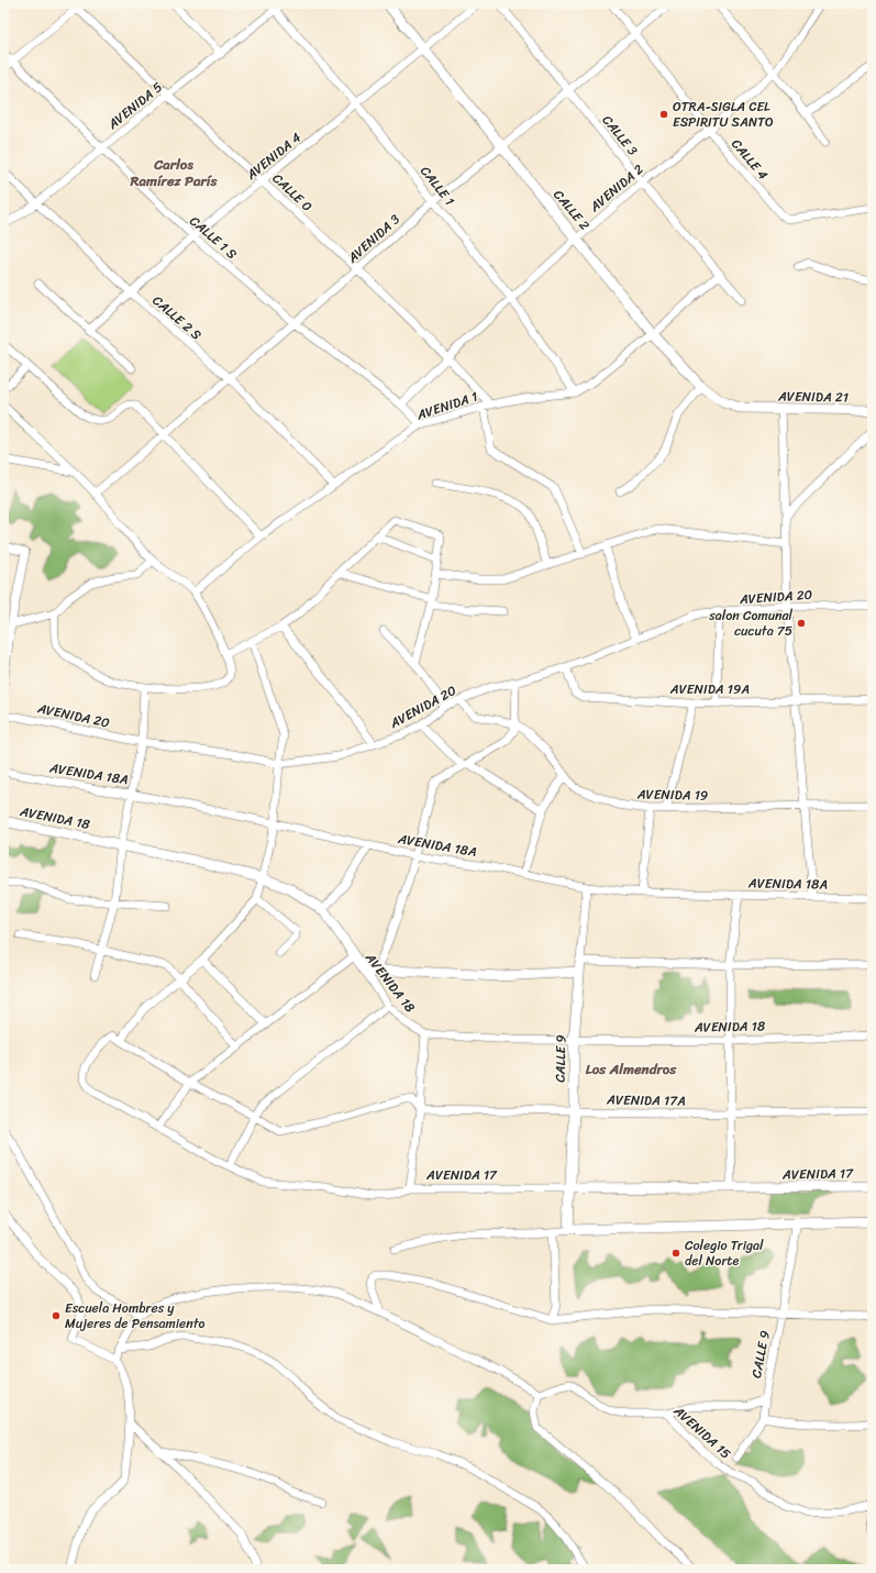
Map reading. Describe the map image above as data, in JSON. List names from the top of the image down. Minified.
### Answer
{"streets":{"main road":["CALLE 2","AVENIDA 21","AVENIDA 18","CALLE 9","AVENIDA 17"],"street":["AVENIDA 5","CALLE 3","AVENIDA 4","CALLE 4","CALLE 1","AVENIDA 2","CALLE 0","CALLE 1 S","AVENIDA 3","CALLE 2 S","AVENIDA 1","AVENIDA 20","AVENIDA 19A","AVENIDA 18A","AVENIDA 19","AVENIDA 17A","AVENIDA 15"]},"crossings":[["AVENIDA 5","CALLE 1"],["AVENIDA 5","CALLE 0"],["AVENIDA 5","CALLE 1 S"],["AVENIDA 5","CALLE 2 S"],["CALLE 3","AVENIDA 2"],["CALLE 3","AVENIDA 3"],["CALLE 3","AVENIDA 1"],["AVENIDA 4","CALLE 1"],["AVENIDA 4","CALLE 0"],["AVENIDA 4","CALLE 2"],["AVENIDA 4","CALLE 1 S"],["AVENIDA 4","CALLE 2 S"],["CALLE 4","AVENIDA 2"],["CALLE 4","AVENIDA 3"],["CALLE 1","AVENIDA 2"],["CALLE 1","AVENIDA 3"],["CALLE 1","AVENIDA 1"],["AVENIDA 2","CALLE 0"],["AVENIDA 2","CALLE 2"],["AVENIDA 2","CALLE 1 S"],["CALLE 0","AVENIDA 3"],["CALLE 0","AVENIDA 1"],["CALLE 2","AVENIDA 3"],["CALLE 2","AVENIDA 21"],["CALLE 2","AVENIDA 1"],["CALLE 1 S","AVENIDA 3"],["CALLE 1 S","AVENIDA 1"],["AVENIDA 3","CALLE 2 S"],["CALLE 2 S","AVENIDA 1"],["AVENIDA 20","AVENIDA 19A"],["AVENIDA 20","AVENIDA 19"],["AVENIDA 18A","CALLE 9"],["AVENIDA 18","CALLE 9"],["CALLE 9","AVENIDA 17A"],["CALLE 9","AVENIDA 17"]],"districts":["Carlos Ramírez París","Los Almendros"],"places":["OTRA-SIGLA CEL ESPIRITU SANTO","salon Comunal cucuta 75","Colegio Trigal del Norte","Escuela Hombres y Mujeres de Pensamiento"]}
